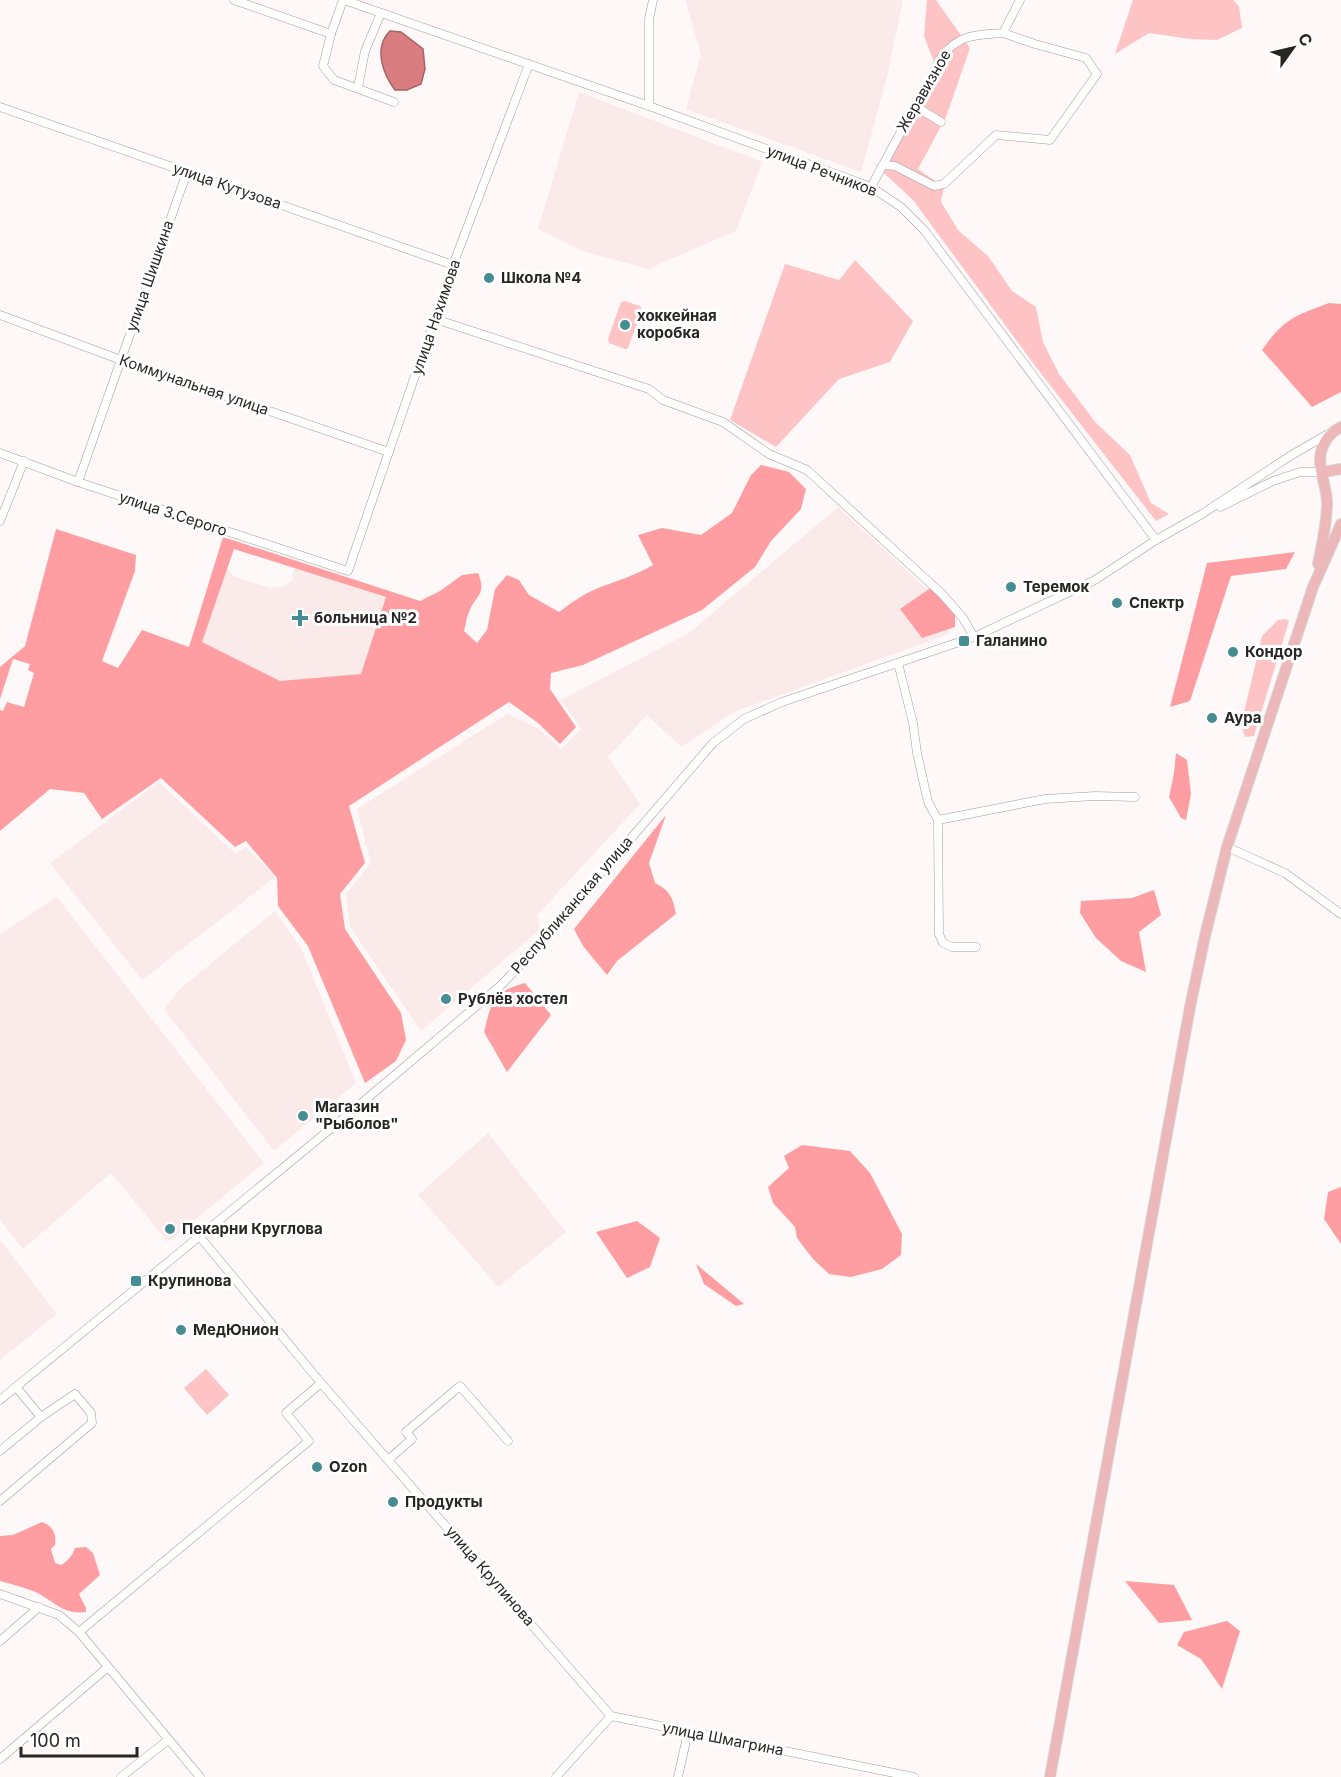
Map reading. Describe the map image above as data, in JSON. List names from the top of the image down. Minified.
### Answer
{"streets":{"street":["Жеравизное","улица Речников","улица Кутузова","улица Шишкина","улица Нахимова","Коммунальная улица","улица З.Серого","Республиканская улица","улица Крупинова","улица Шмагрина"]},"crossings":[["Жеравизное","улица Речников"],["улица Речников","улица Нахимова"],["улица Речников","Республиканская улица"],["улица Кутузова","улица Шишкина"],["улица Кутузова","улица Нахимова"],["улица Шишкина","Коммунальная улица"],["улица Шишкина","улица З.Серого"],["улица Нахимова","Коммунальная улица"],["улица Нахимова","улица З.Серого"],["Республиканская улица","улица Крупинова"],["улица Крупинова","улица Шмагрина"]],"places":{"other":["Школа №4","хоккейная коробка","Теремок","Спектр","Кондор","Аура","Рублёв хостел","Магазин \"Рыболов\"","Пекарни Круглова","МедЮнион","Ozon","Продукты"],"health":["больница №2"],"transit":["Галанино","Крупинова"]},"scale_bar":"100 m","north":"top right"}
